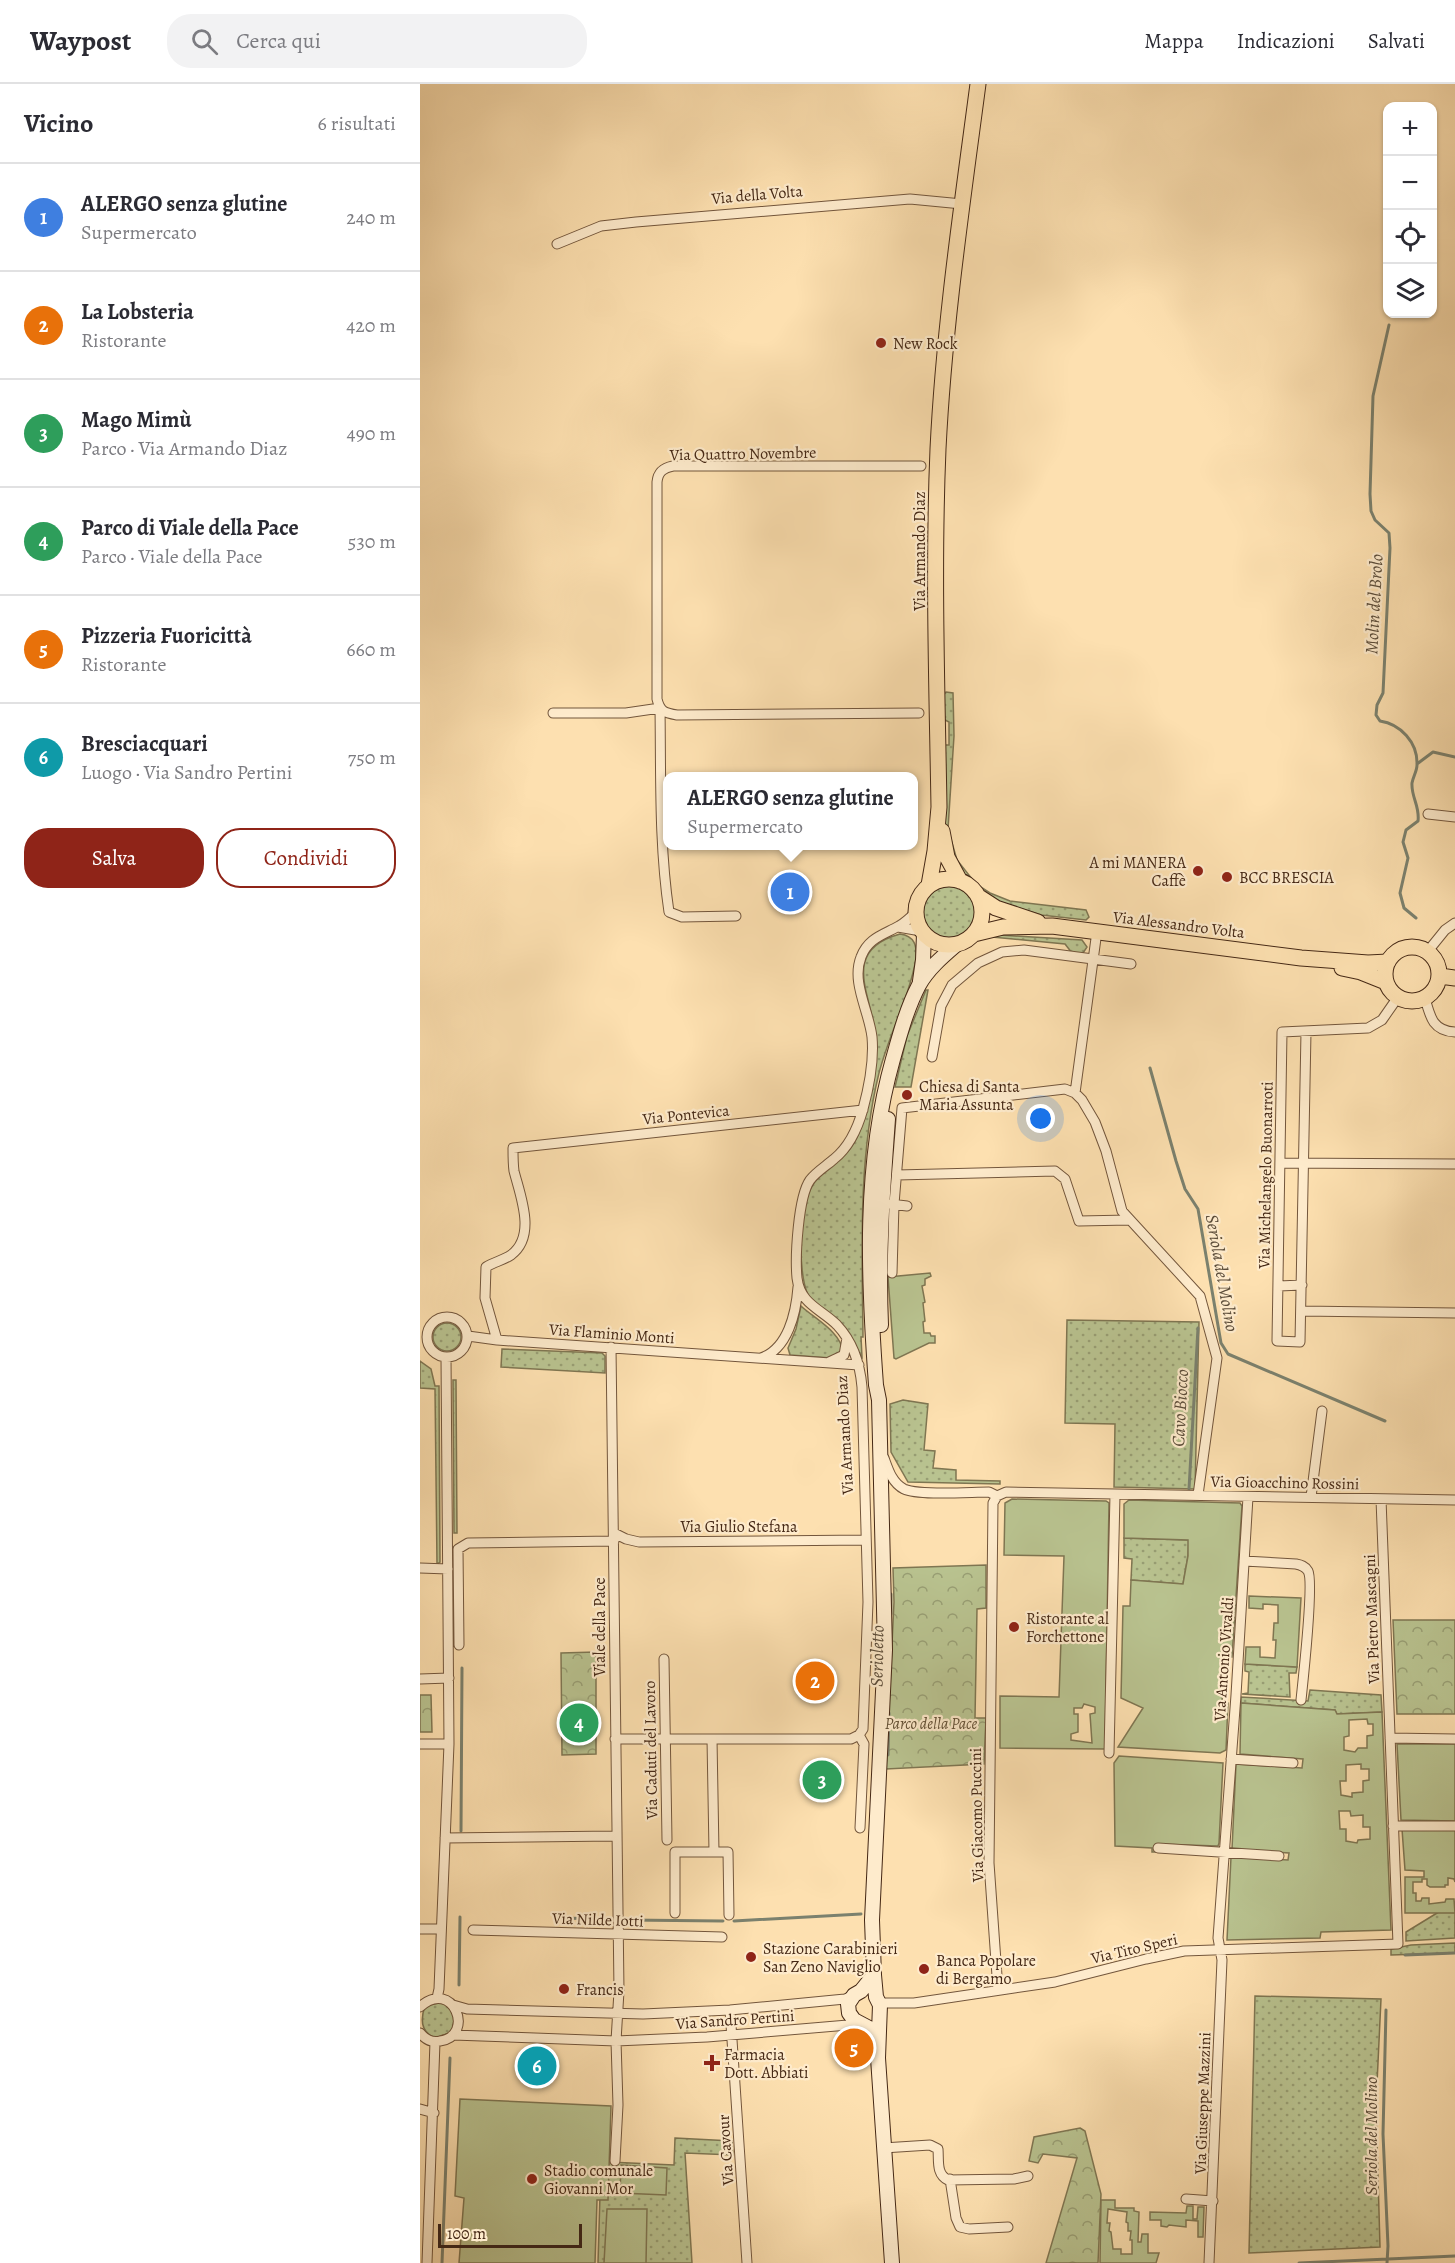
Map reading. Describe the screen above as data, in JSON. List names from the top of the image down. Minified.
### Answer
{"streets":{"main road":["Via Armando Diaz","Via Alessandro Volta"],"street":["Via della Volta","Via Quattro Novembre","Via Pontevica","Via Michelangelo Buonarroti","Via Flaminio Monti","Via Gioacchino Rossini","Via Giulio Stefana","Via Pietro Mascagni","Viale della Pace","Via Antonio Vivaldi","Via Caduti del Lavoro","Via Giacomo Puccini","Via Nilde Iotti","Via Tito Speri","Via Sandro Pertini","Via Giuseppe Mazzini","Via Cavour"]},"crossings":[["Via della Volta","Via Armando Diaz"],["Via Armando Diaz","Via Alessandro Volta"],["Via Armando Diaz","Via Pontevica"],["Via Armando Diaz","Via Flaminio Monti"],["Via Armando Diaz","Via Gioacchino Rossini"],["Via Armando Diaz","Via Giulio Stefana"],["Via Armando Diaz","Via Caduti del Lavoro"],["Via Armando Diaz","Via Tito Speri"],["Via Armando Diaz","Via Sandro Pertini"],["Via Alessandro Volta","Via Michelangelo Buonarroti"],["Via Pontevica","Via Flaminio Monti"],["Via Flaminio Monti","Viale della Pace"],["Via Gioacchino Rossini","Via Pietro Mascagni"],["Via Gioacchino Rossini","Via Antonio Vivaldi"],["Via Gioacchino Rossini","Via Giacomo Puccini"],["Via Giulio Stefana","Viale della Pace"],["Via Pietro Mascagni","Via Tito Speri"],["Viale della Pace","Via Caduti del Lavoro"],["Viale della Pace","Via Nilde Iotti"],["Viale della Pace","Via Sandro Pertini"],["Via Antonio Vivaldi","Via Tito Speri"],["Via Antonio Vivaldi","Via Giuseppe Mazzini"],["Via Giacomo Puccini","Via Tito Speri"],["Via Tito Speri","Via Sandro Pertini"],["Via Tito Speri","Via Giuseppe Mazzini"],["Via Sandro Pertini","Via Cavour"]],"water":["Molin del Brolo","Seriola del Molino","Cavo Biocco","Serioletto"],"parks":["Parco della Pace"],"places":{"other":["New Rock","A mi MANERA Caffè","BCC BRESCIA","Chiesa di Santa Maria Assunta","Ristorante al Forchettone","Stazione Carabinieri San Zeno Naviglio","Banca Popolare di Bergamo","Francis","Stadio comunale Giovanni Mor"],"health":["Farmacia Dott. Abbiati"]},"scale_bar":"100 m","page":{"header":"Waypost","search":"Cerca qui","nav":["Mappa","Indicazioni","Salvati"],"heading":["Vicino","6 risultati"],"map_buttons":["+","−"],"list":[{"mark":"1","name":"ALERGO senza glutine","note":"Supermercato","value":"240 m"},{"mark":"2","name":"La Lobsteria","note":"Ristorante","value":"420 m"},{"mark":"3","name":"Mago Mimù","note":"Parco · Via Armando Diaz","value":"490 m"},{"mark":"4","name":"Parco di Viale della Pace","note":"Parco · Viale della Pace","value":"530 m"},{"mark":"5","name":"Pizzeria Fuoricittà","note":"Ristorante","value":"660 m"},{"mark":"6","name":"Bresciacquari","note":"Luogo · Via Sandro Pertini","value":"750 m"}],"popup":["ALERGO senza glutine","Supermercato"],"buttons":["Salva","Condividi"],"pins":["1","2","4","3","5","6"],"scale":"100 m"}}
